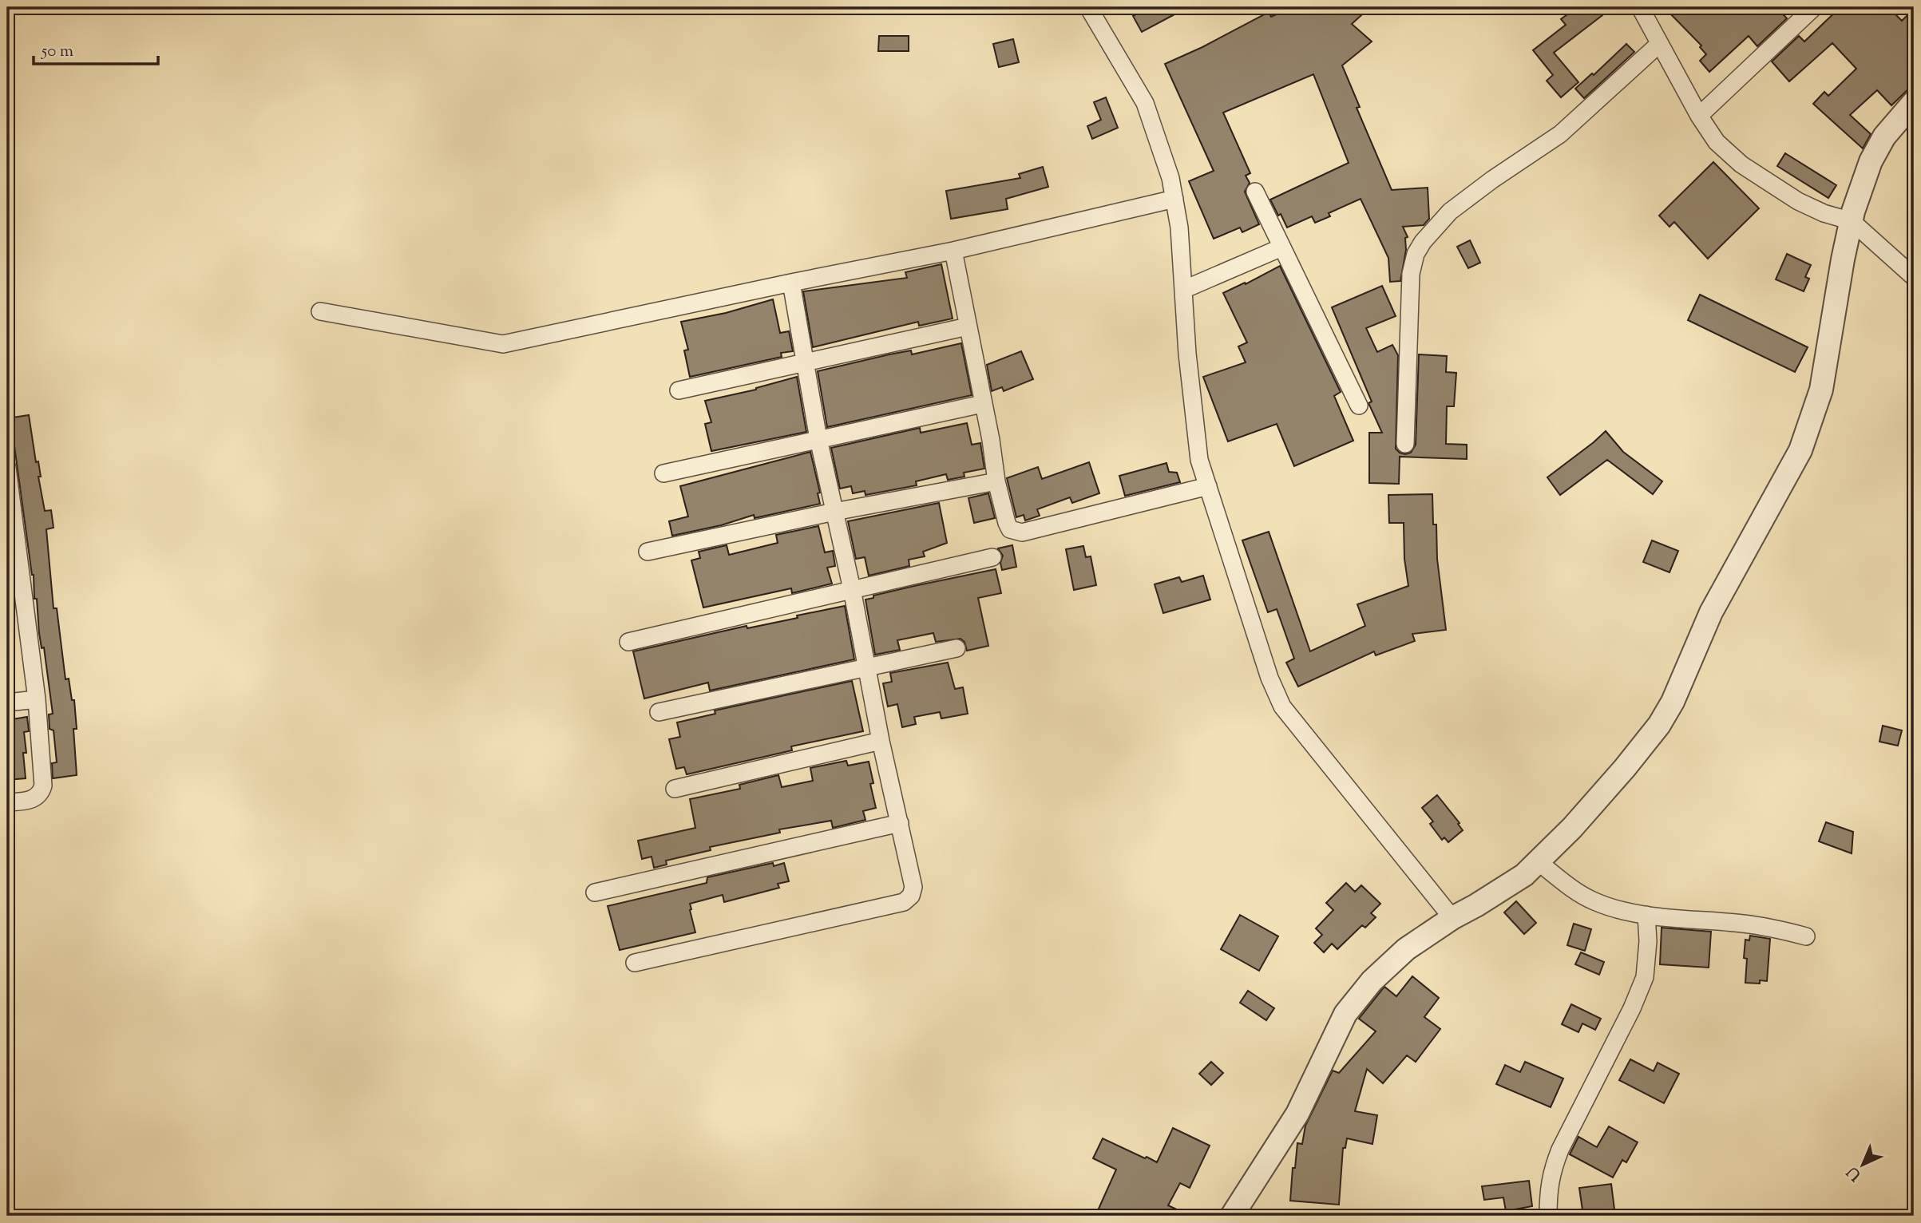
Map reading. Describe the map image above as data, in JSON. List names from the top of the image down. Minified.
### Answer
{"scale_bar":"50 m","north":"bottom left"}
